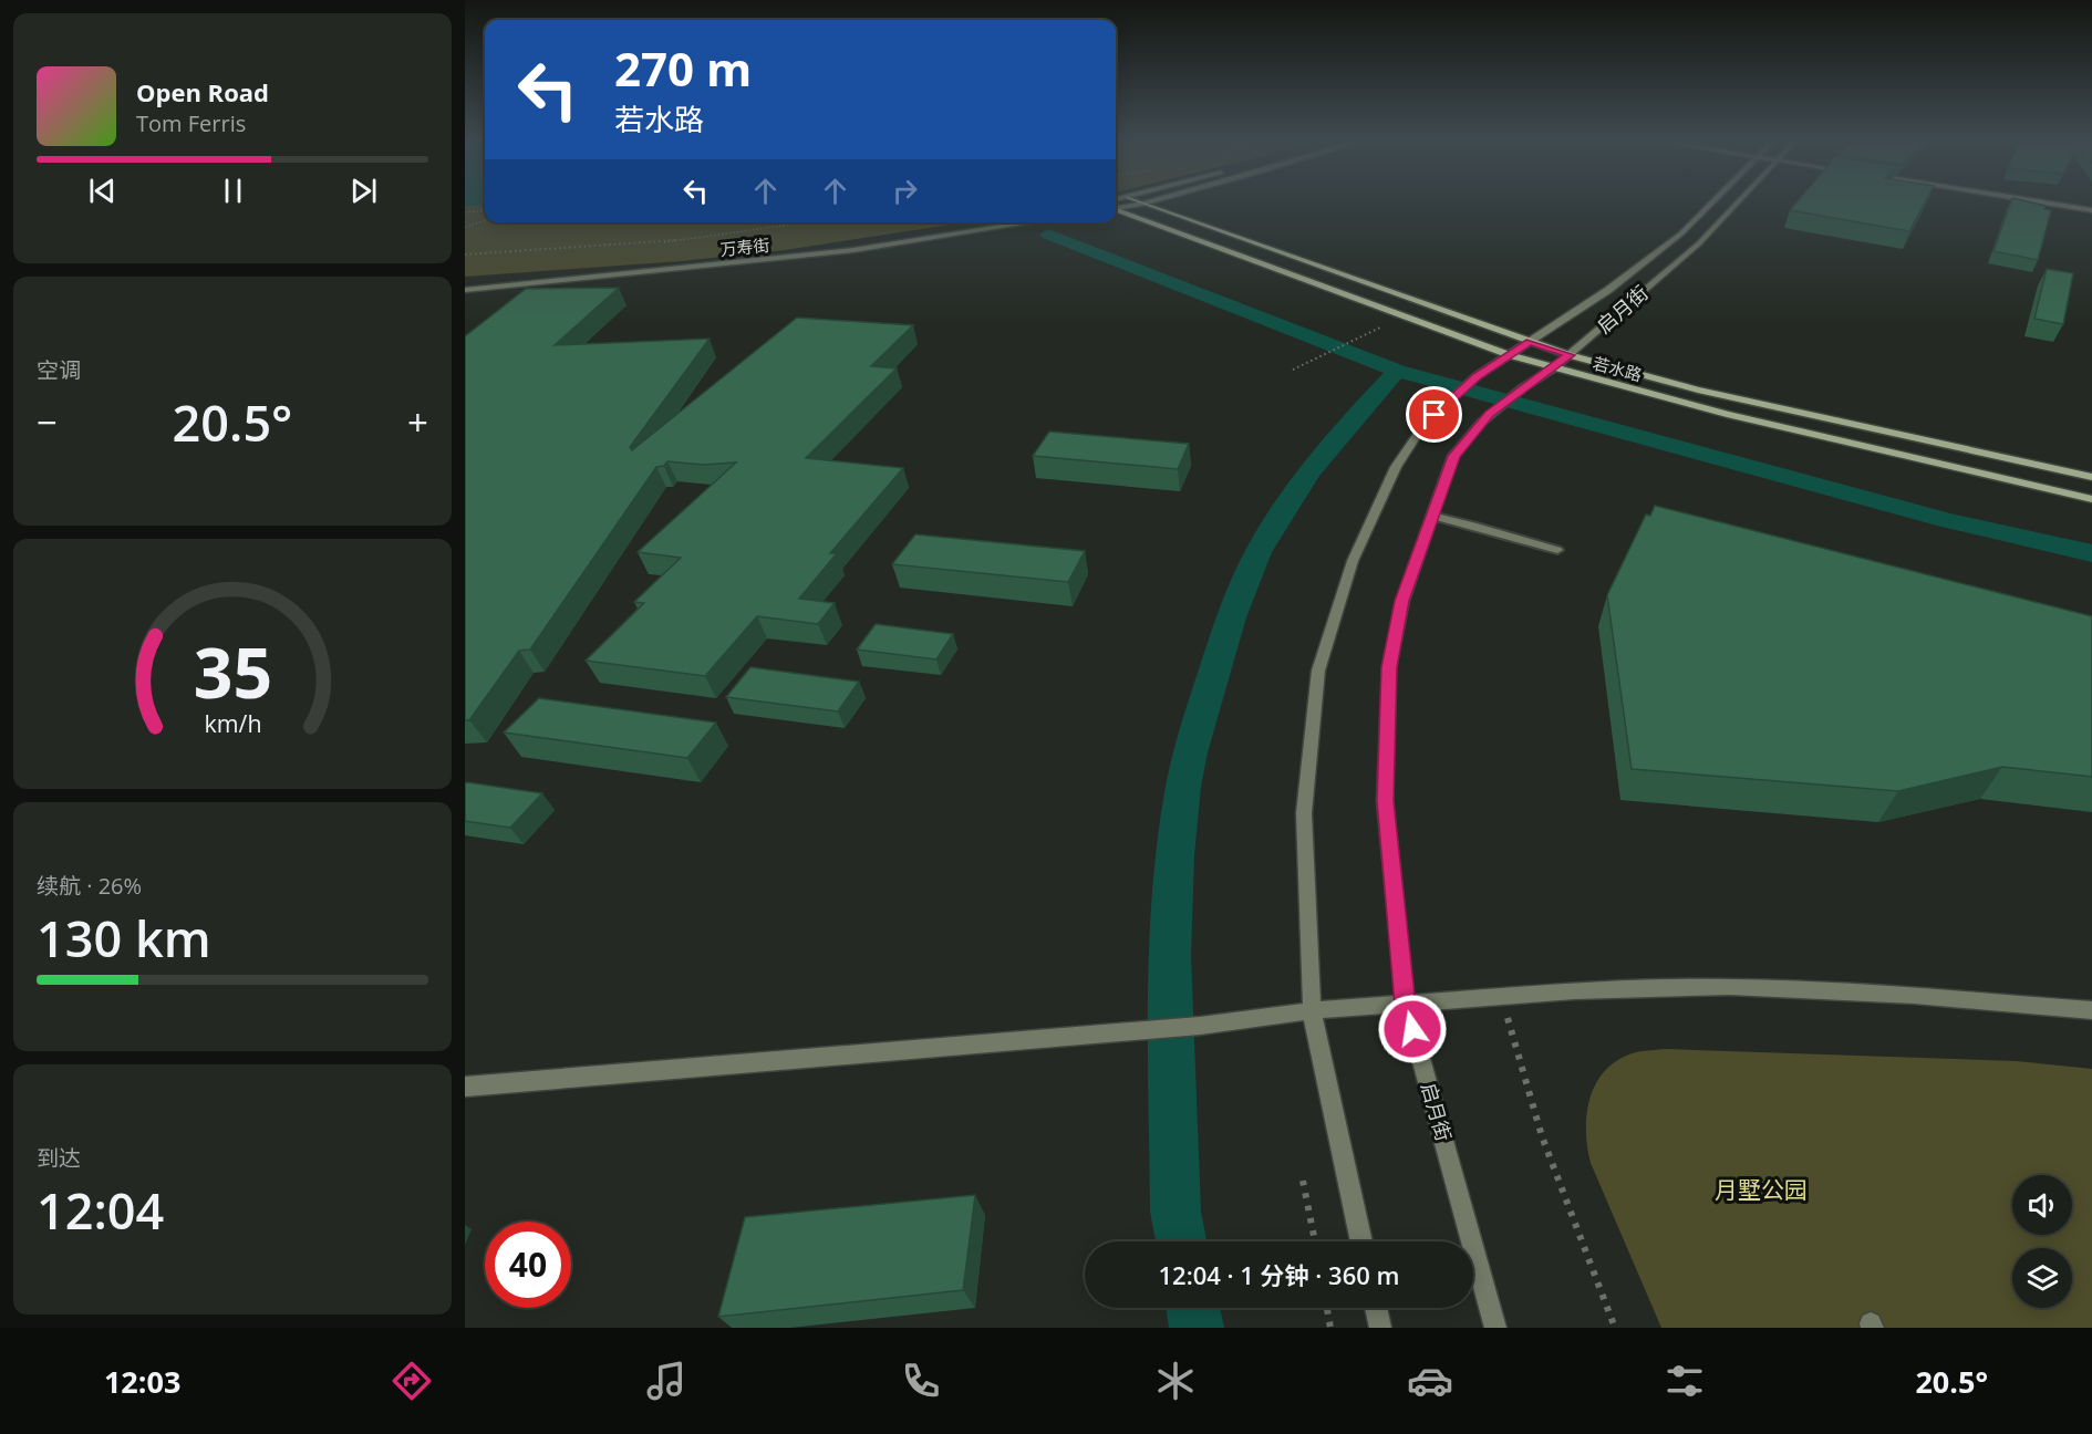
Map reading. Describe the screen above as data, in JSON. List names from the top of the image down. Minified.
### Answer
{"streets":{"main road":["若水路"],"street":["万寿街","启月街"]},"crossings":[["启月街","若水路"]],"parks":["月墅公园"],"page":{"turn":["270 m","若水路"],"song":["Open Road","Tom Ferris"],"tile":["空调",["续航 · 26%","130 km"],["到达","12:04"]],"heat":["−","20.5°","+"],"limit":"40","trip":"12:04 · 1 分钟 · 360 m","tabs":["12:03","20.5°"],"gauge":["35","km/h"]}}
